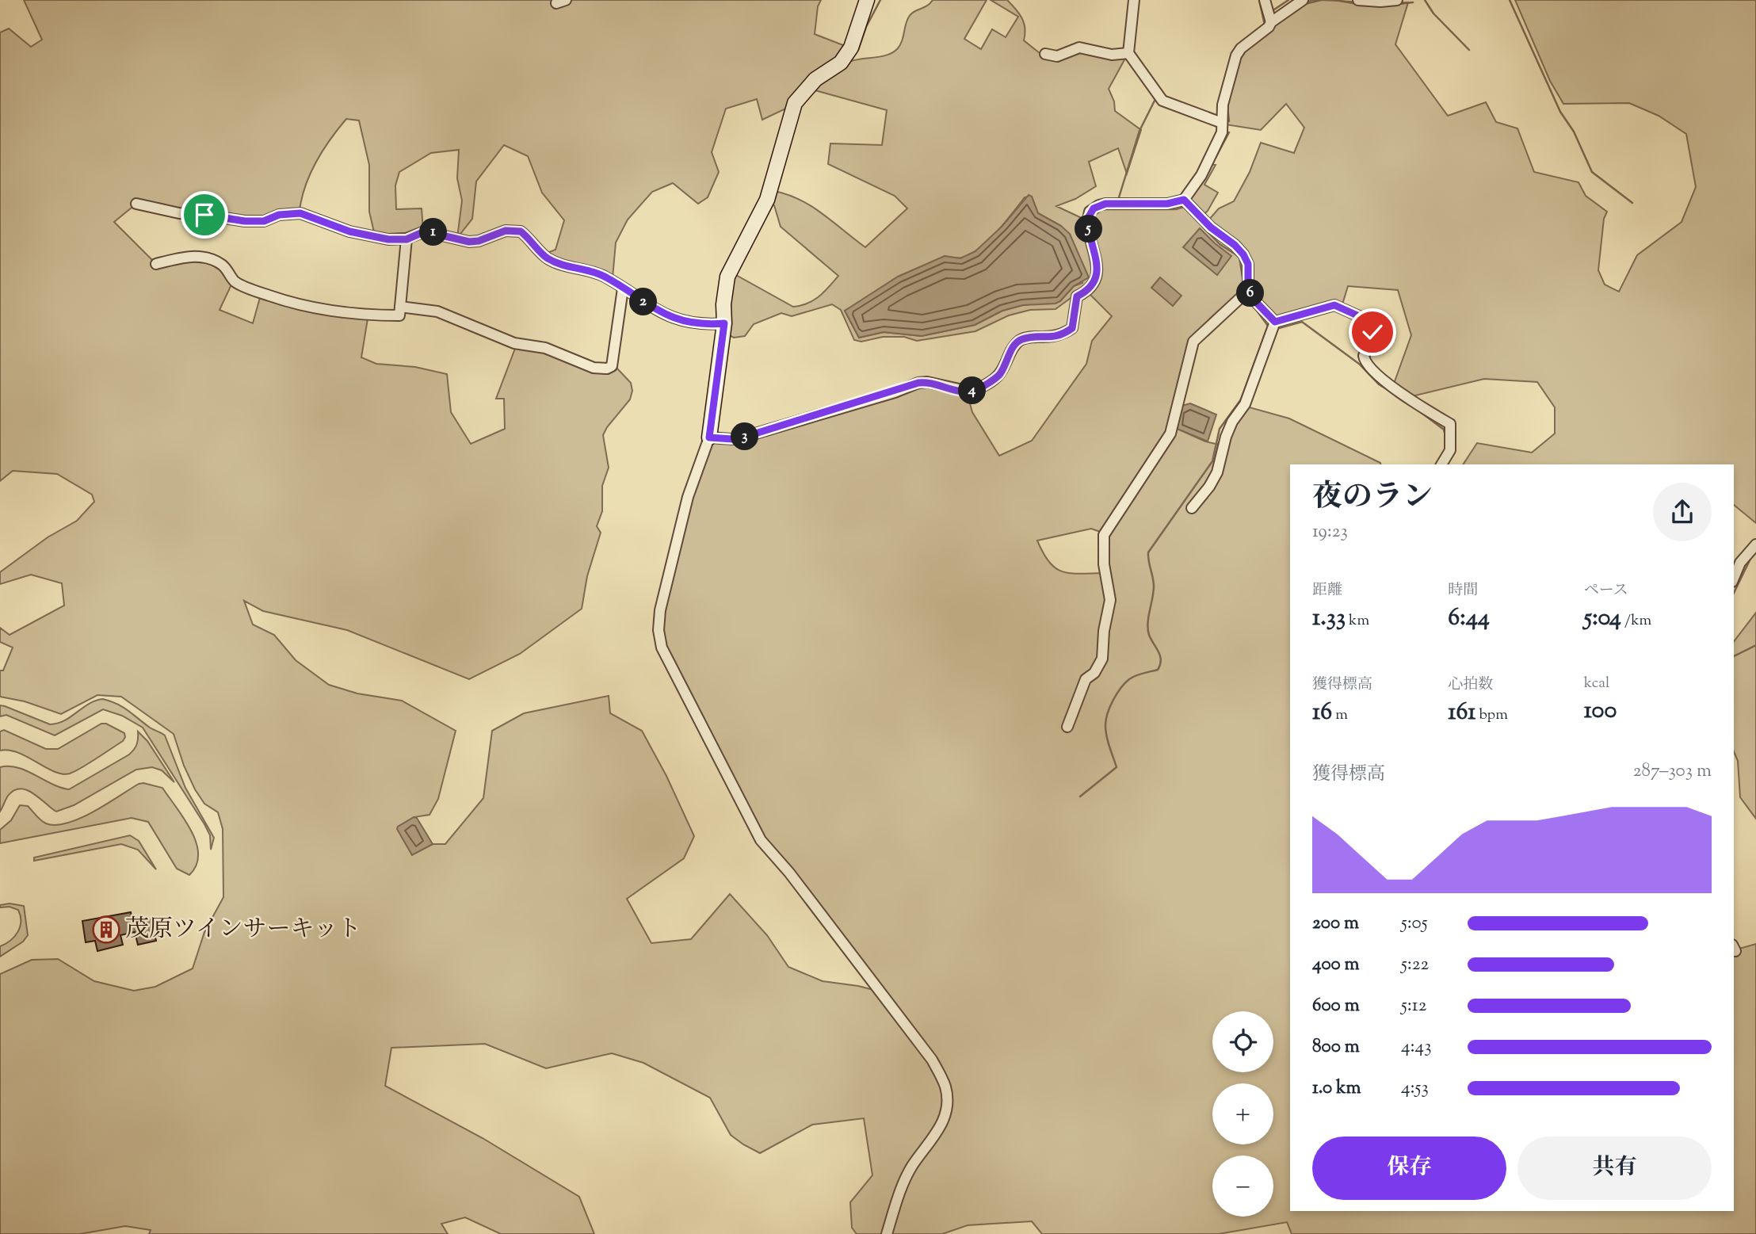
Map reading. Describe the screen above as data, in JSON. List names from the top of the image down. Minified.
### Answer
{"places":{"building":["茂原ツインサーキット"]},"page":{"pins":["5","1","6","2","4","3"],"heading":["夜のラン","19:23"],"stats":[["距離","1.33 km"],["時間","6:44"],["ペース","5:04 /km"],["獲得標高","16 m"],["心拍数","161 bpm"],["kcal","100"]],"chart":["獲得標高","287–303 m"],"list":[{"name":"200 m","note":"5:05"},{"name":"400 m","note":"5:22"},{"name":"600 m","note":"5:12"},{"name":"800 m","note":"4:43"},{"name":"1.0 km","note":"4:53"}],"map_buttons":["+","−"],"buttons":["保存","共有"]}}
